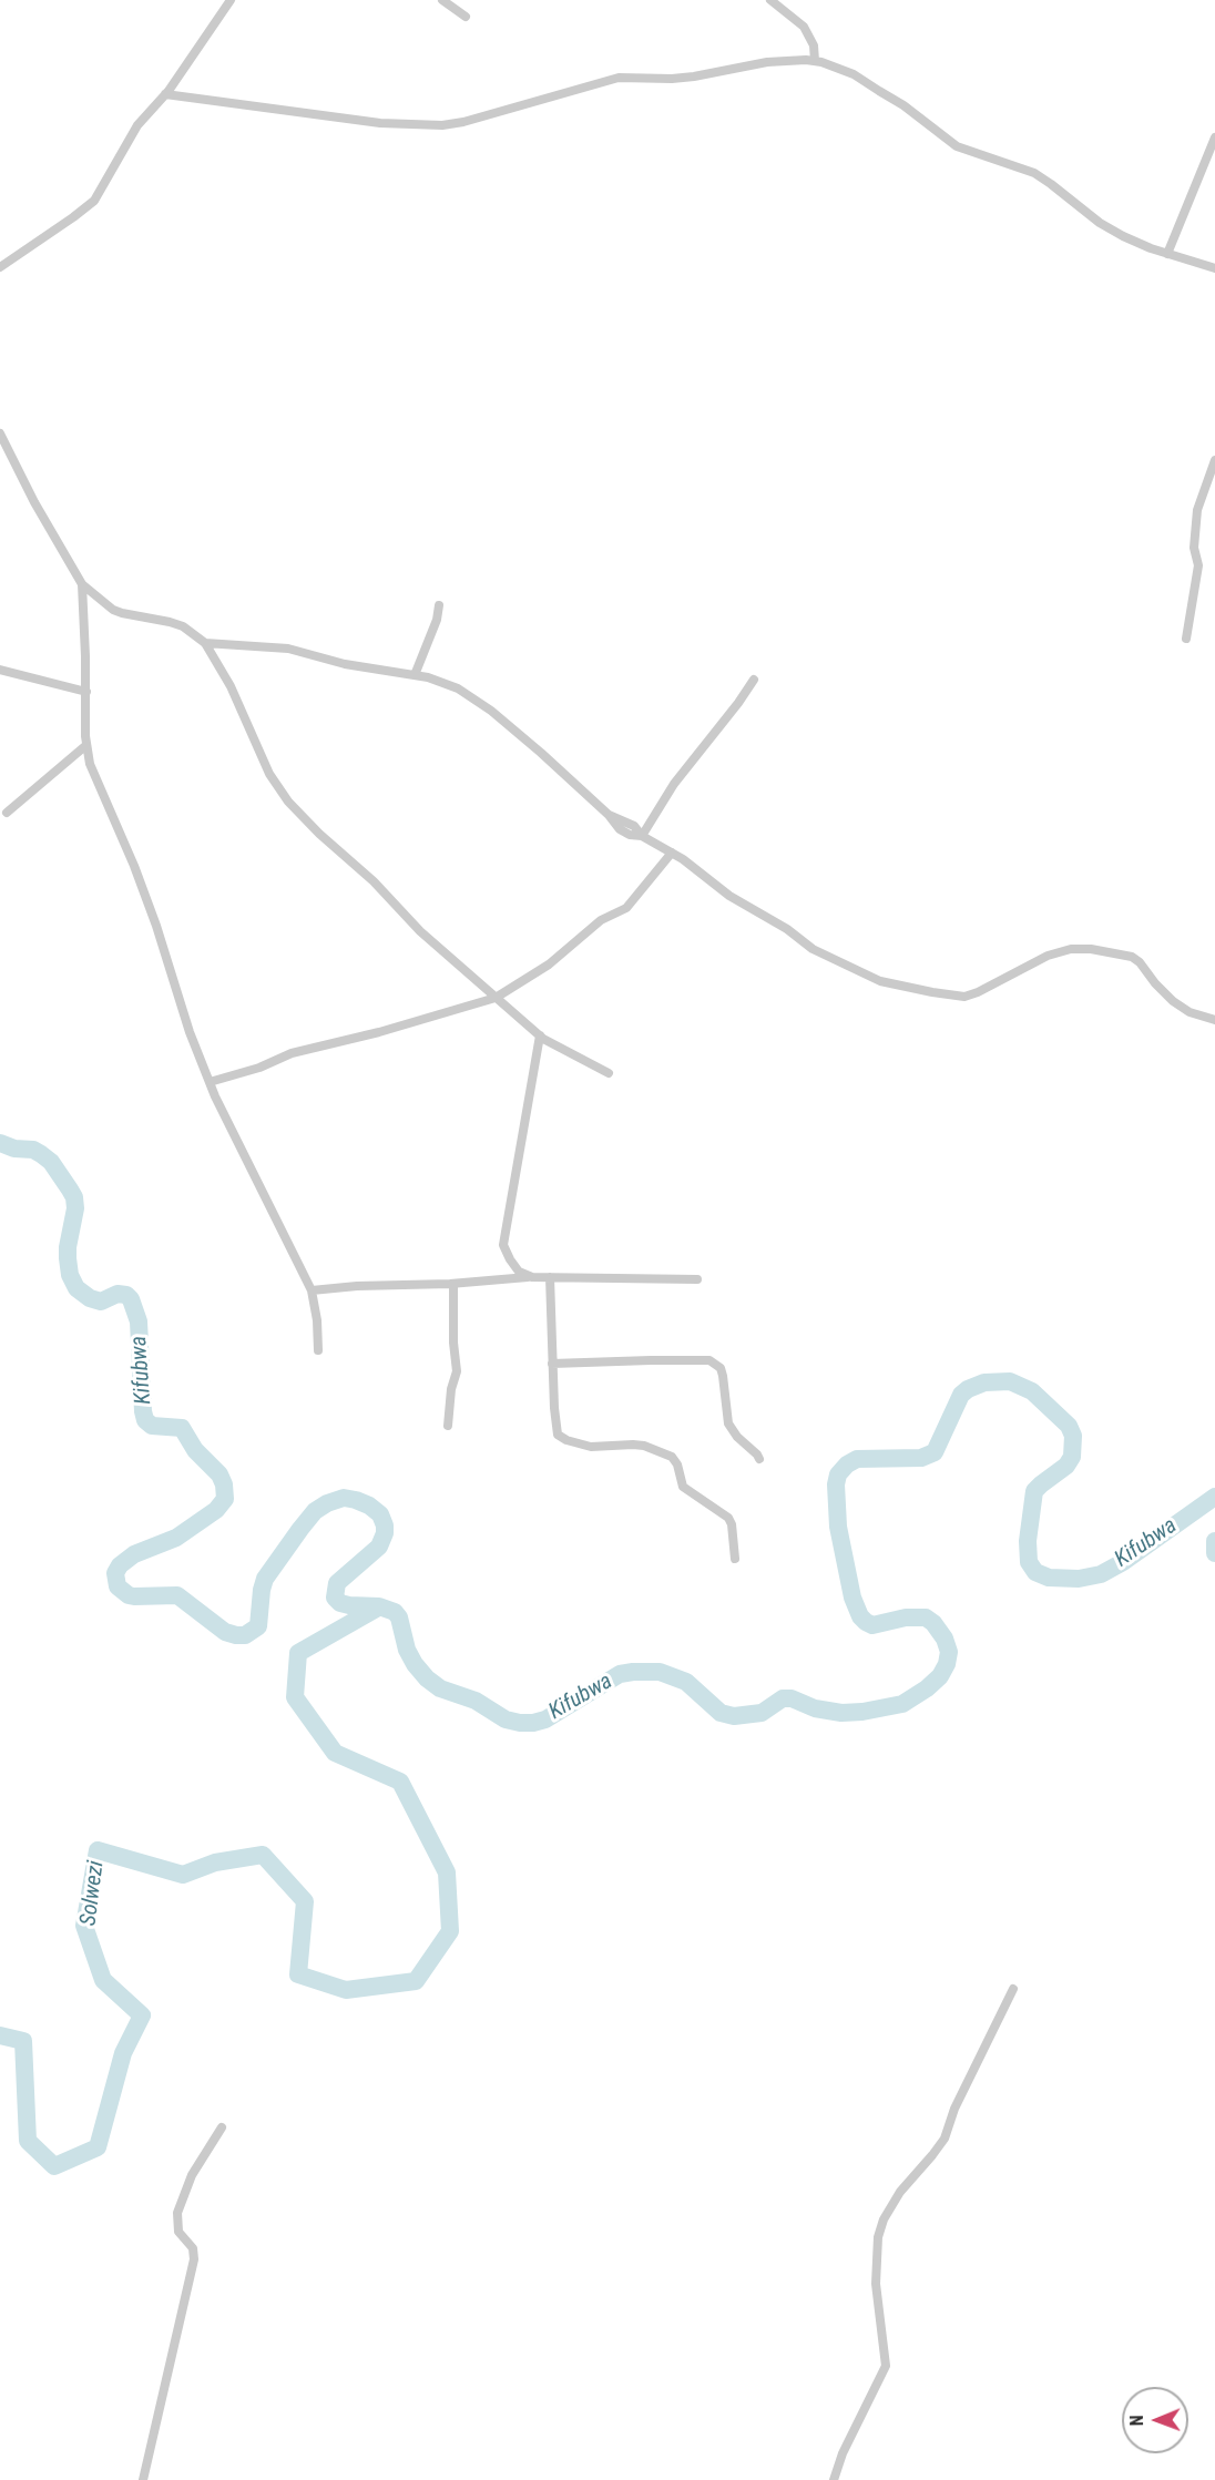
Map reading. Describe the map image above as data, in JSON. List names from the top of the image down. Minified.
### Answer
{"water":["Kifubwa","Solwezi"],"north":"left"}
